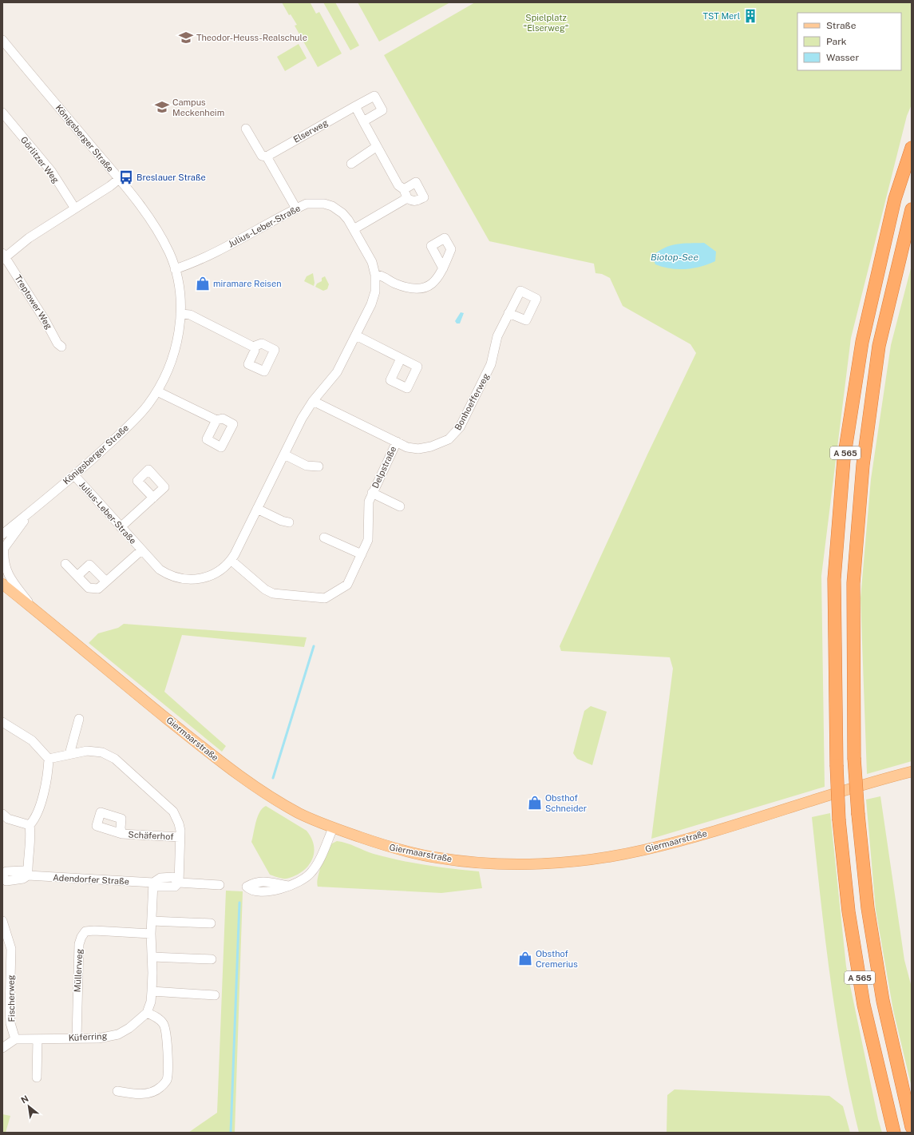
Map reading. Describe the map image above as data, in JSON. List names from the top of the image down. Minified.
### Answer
{"streets":{"highway":["A 565"],"main road":["Giermaarstraße"],"street":["Elserweg","Königsberger Straße","Görlitzer Weg","Julius-Leber-Straße","Treptower Weg","Bonhoefferweg","Delpstraße","Schäferhof","Adendorfer Straße","Müllerweg","Fischerweg","Küferring"]},"crossings":[["Königsberger Straße","Julius-Leber-Straße"],["Julius-Leber-Straße","Bonhoefferweg"],["Julius-Leber-Straße","Delpstraße"],["Bonhoefferweg","Delpstraße"],["Müllerweg","Küferring"],["Fischerweg","Küferring"]],"water":["Biotop-See"],"parks":["Spielplatz \"Elserweg\""],"places":{"building":["TST Merl"],"school or university":["Theodor-Heuss-Realschule","Campus Meckenheim"],"bus stop":["Breslauer Straße"],"shop":["miramare Reisen","Obsthof Schneider","Obsthof Cremerius"]},"legend":["Straße","Park","Wasser"],"north":"top left"}
